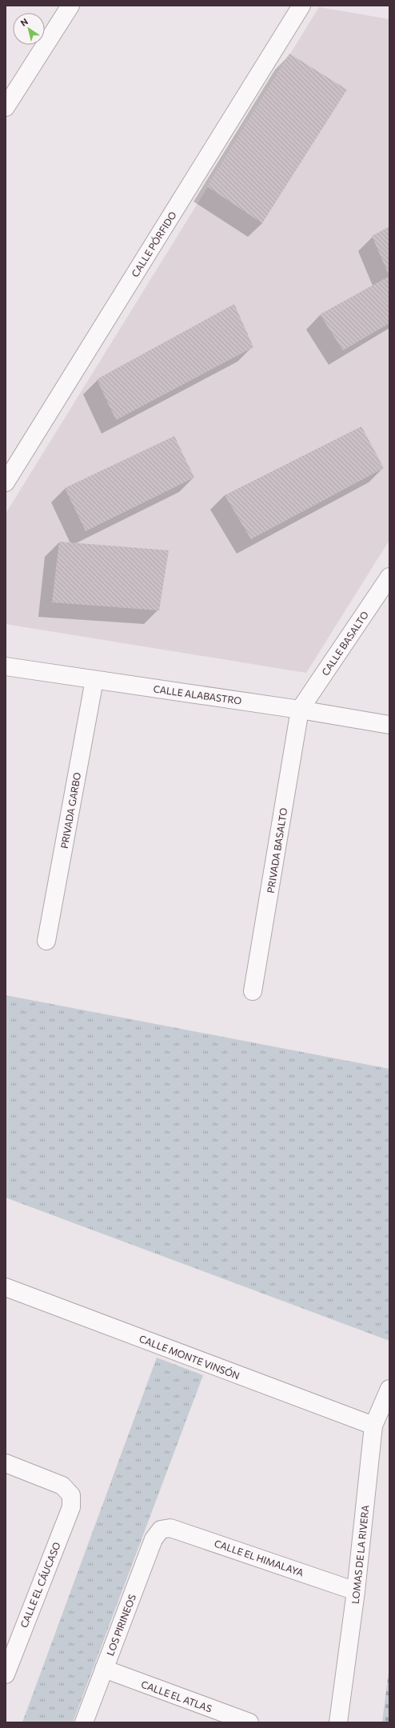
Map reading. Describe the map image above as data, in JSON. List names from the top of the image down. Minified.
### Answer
{"streets":{"street":["CALLE PÓRFIDO","CALLE BASALTO","CALLE ALABASTRO","PRIVADA GARBO","PRIVADA BASALTO","CALLE MONTE VINSÓN","LOMAS DE LA RIVERA","CALLE EL HIMALAYA","CALLE EL CÁUCASO","LOS PIRINEOS","CALLE EL ATLAS"]},"crossings":[["CALLE BASALTO","CALLE ALABASTRO"],["CALLE BASALTO","PRIVADA BASALTO"],["CALLE ALABASTRO","PRIVADA GARBO"],["CALLE ALABASTRO","PRIVADA BASALTO"],["CALLE MONTE VINSÓN","LOMAS DE LA RIVERA"],["LOMAS DE LA RIVERA","CALLE EL HIMALAYA"],["CALLE EL HIMALAYA","LOS PIRINEOS"],["LOS PIRINEOS","CALLE EL ATLAS"]],"north":"top left"}
